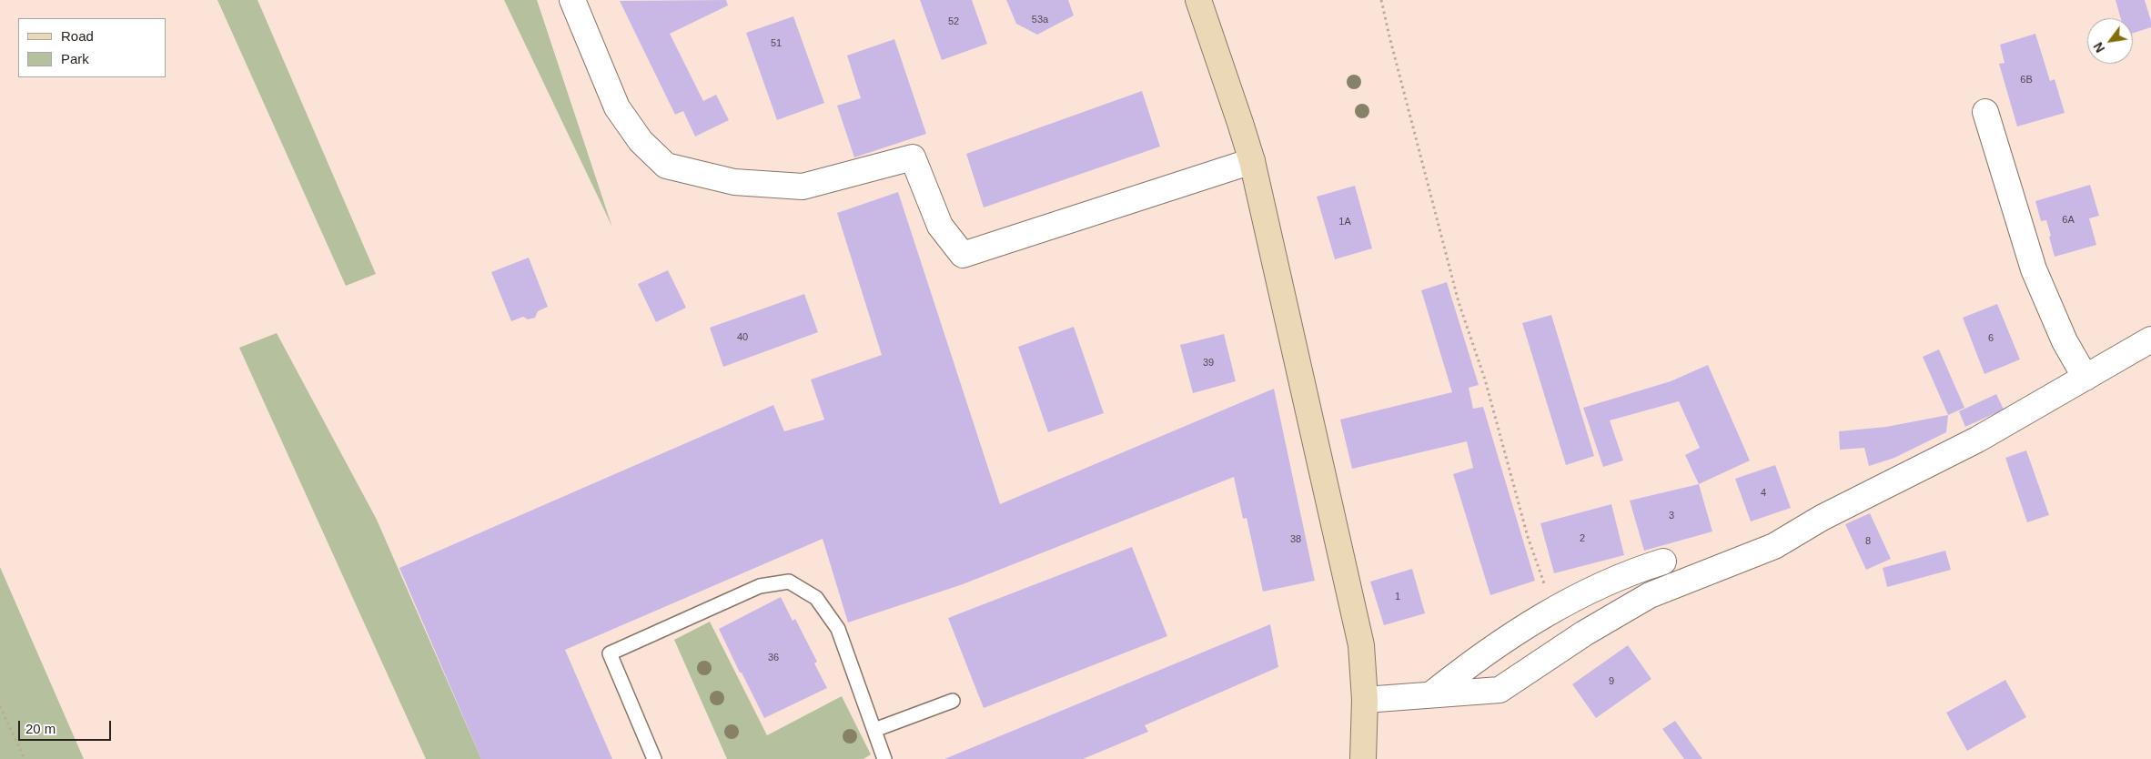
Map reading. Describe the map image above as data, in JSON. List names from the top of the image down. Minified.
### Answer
{"house_numbers":["53a","52","51","6B","6A","1A","40","6","39","4","3","2","38","8","1","36","9"],"legend":["Road","Park"],"scale_bar":"20 m","north":"bottom left"}
